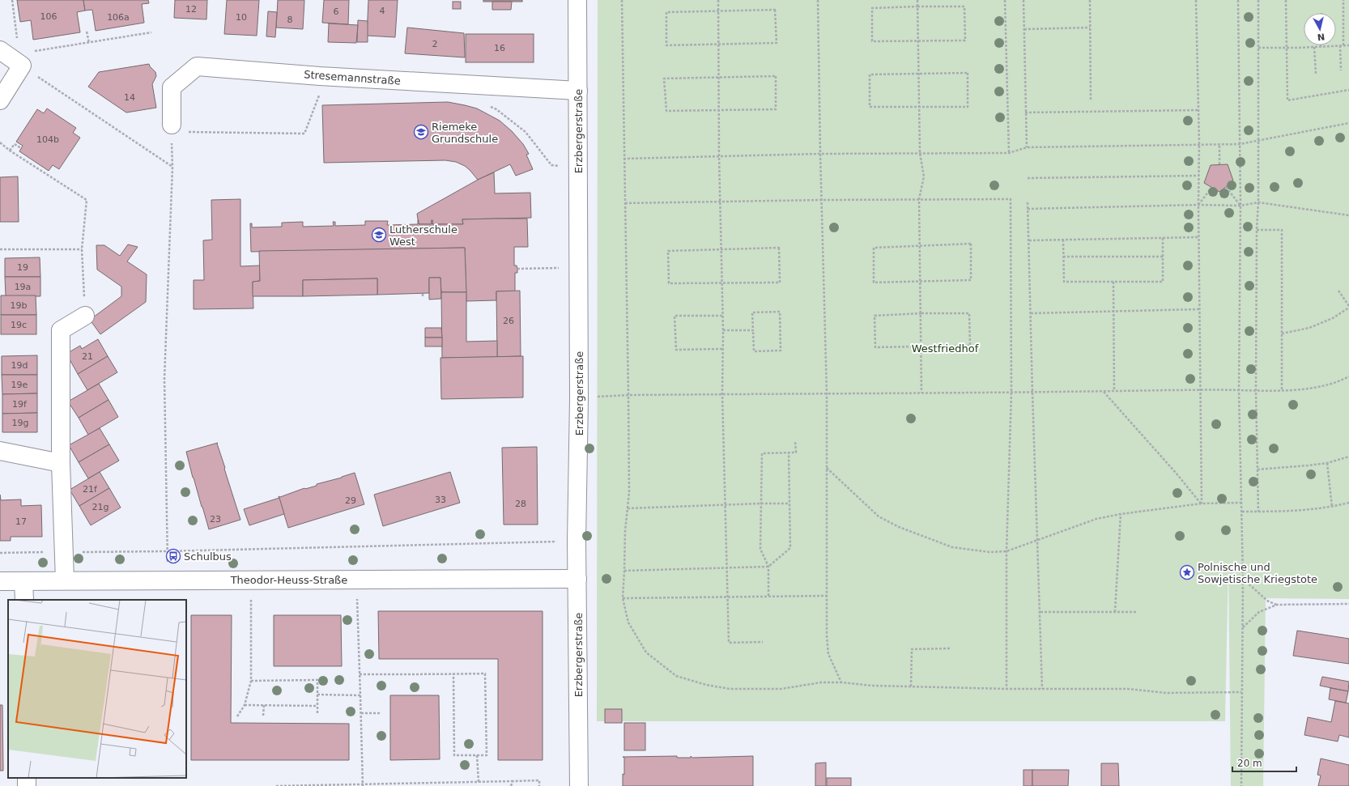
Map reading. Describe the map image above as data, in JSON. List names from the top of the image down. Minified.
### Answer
{"streets":{"street":["Stresemannstraße","Erzbergerstraße","Theodor-Heuss-Straße"]},"crossings":[["Stresemannstraße","Erzbergerstraße"],["Erzbergerstraße","Theodor-Heuss-Straße"]],"parks":["Westfriedhof"],"places":{"school or university":["Riemeke Grundschule","Lutherschule West"],"bus stop":["Schulbus"],"place":["Polnische und Sowjetische Kriegstote"]},"house_numbers":["12","4","6","106","106a","10","8","2","16","14","104b","19","19a","19b","26","19c","21","19d","19e","19f","19g","21f","33","29","28","21g","23","17"],"scale_bar":"20 m","north":"bottom"}
